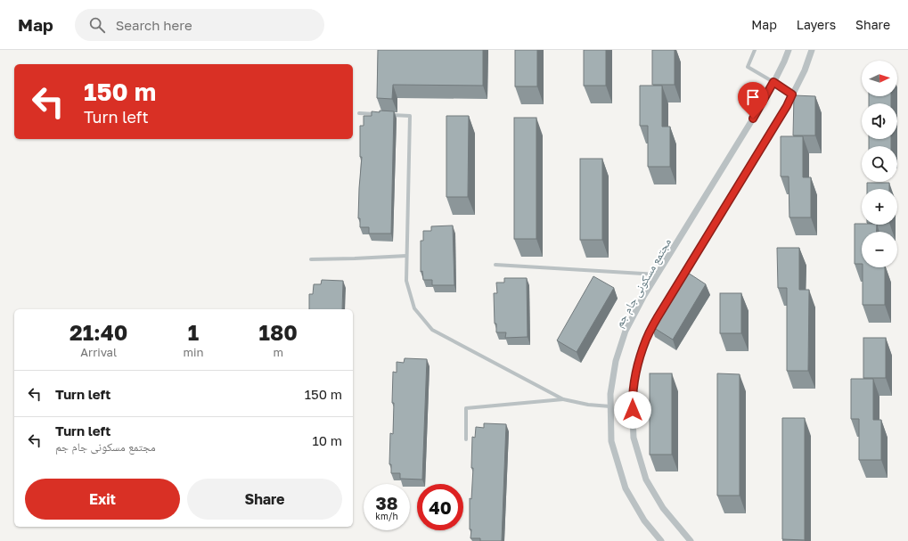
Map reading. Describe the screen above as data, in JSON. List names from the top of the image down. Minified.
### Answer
{"streets":{"street":["مجتمع مسکونی جام جم"]},"north":"right","page":{"header":"Map","search":"Search here","nav":["Map","Layers","Share"],"map_buttons":["+","−"],"turn":["150 m","Turn left"],"eta":["21:40","Arrival","1","min","180","m"],"list":[{"name":"Turn left","value":"150 m"},{"name":"Turn left","note":"مجتمع مسکونی جام جم","value":"10 m"}],"buttons":["Exit","Share"],"speed":"38 km/h","limit":"40"}}
